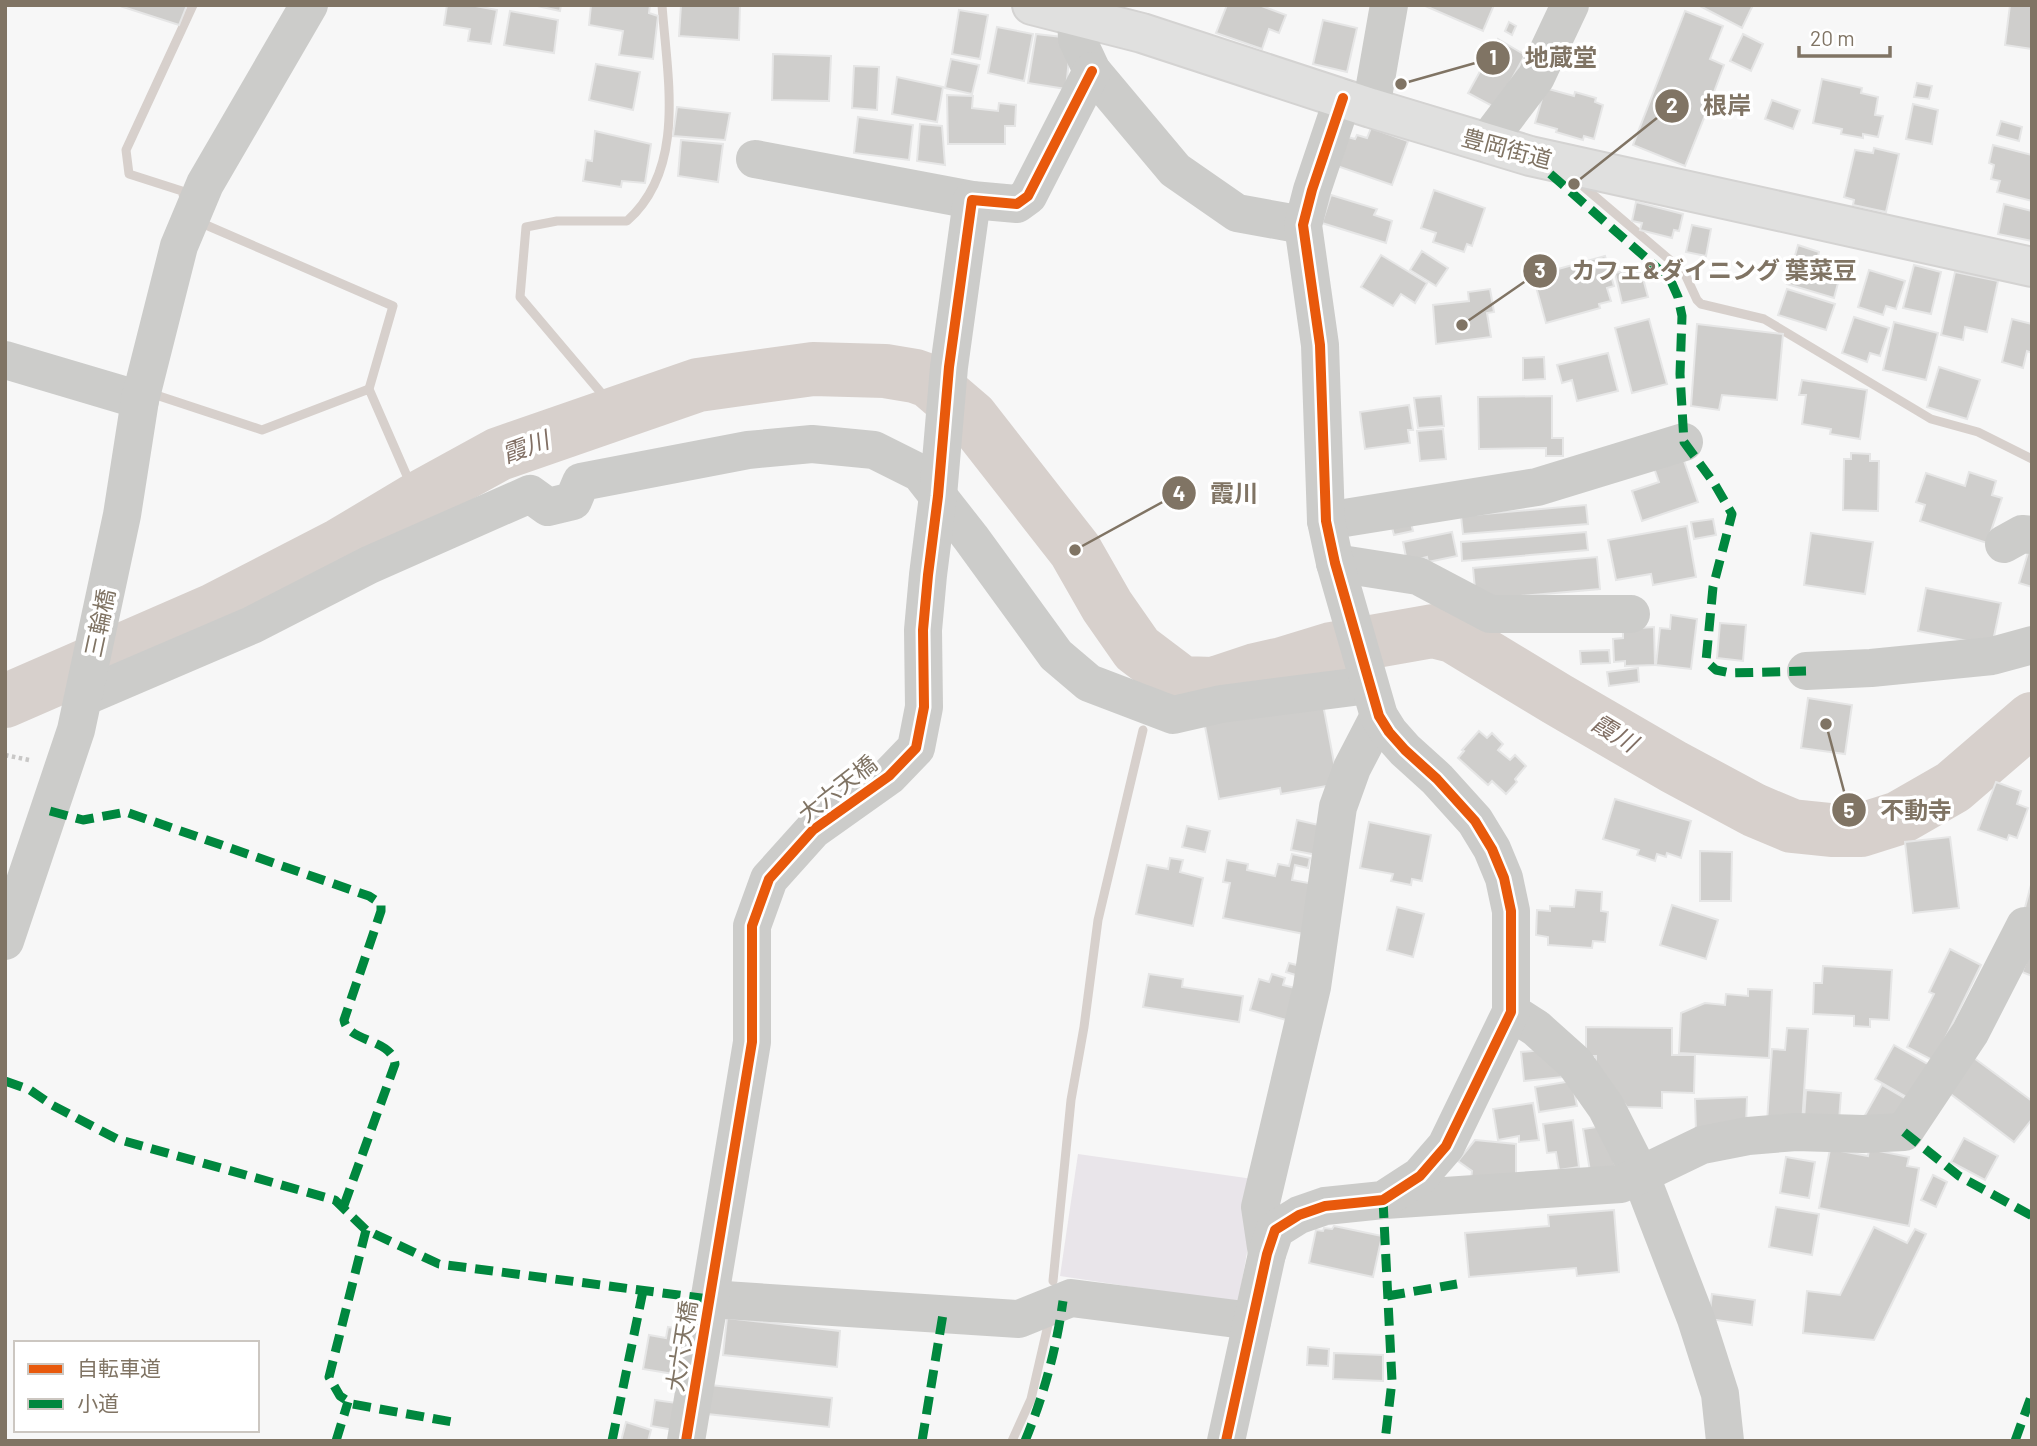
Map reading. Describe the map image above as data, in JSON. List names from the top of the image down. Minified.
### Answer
{"streets":{"main road":["豊岡街道"],"street":["三輪橋","大六天橋"]},"water":["霞川"],"places":["地蔵堂","根岸","カフェ&ダイニング 葉菜豆","霞川","不動寺"],"legend":["自転車道","小道"],"scale_bar":"20 m"}
